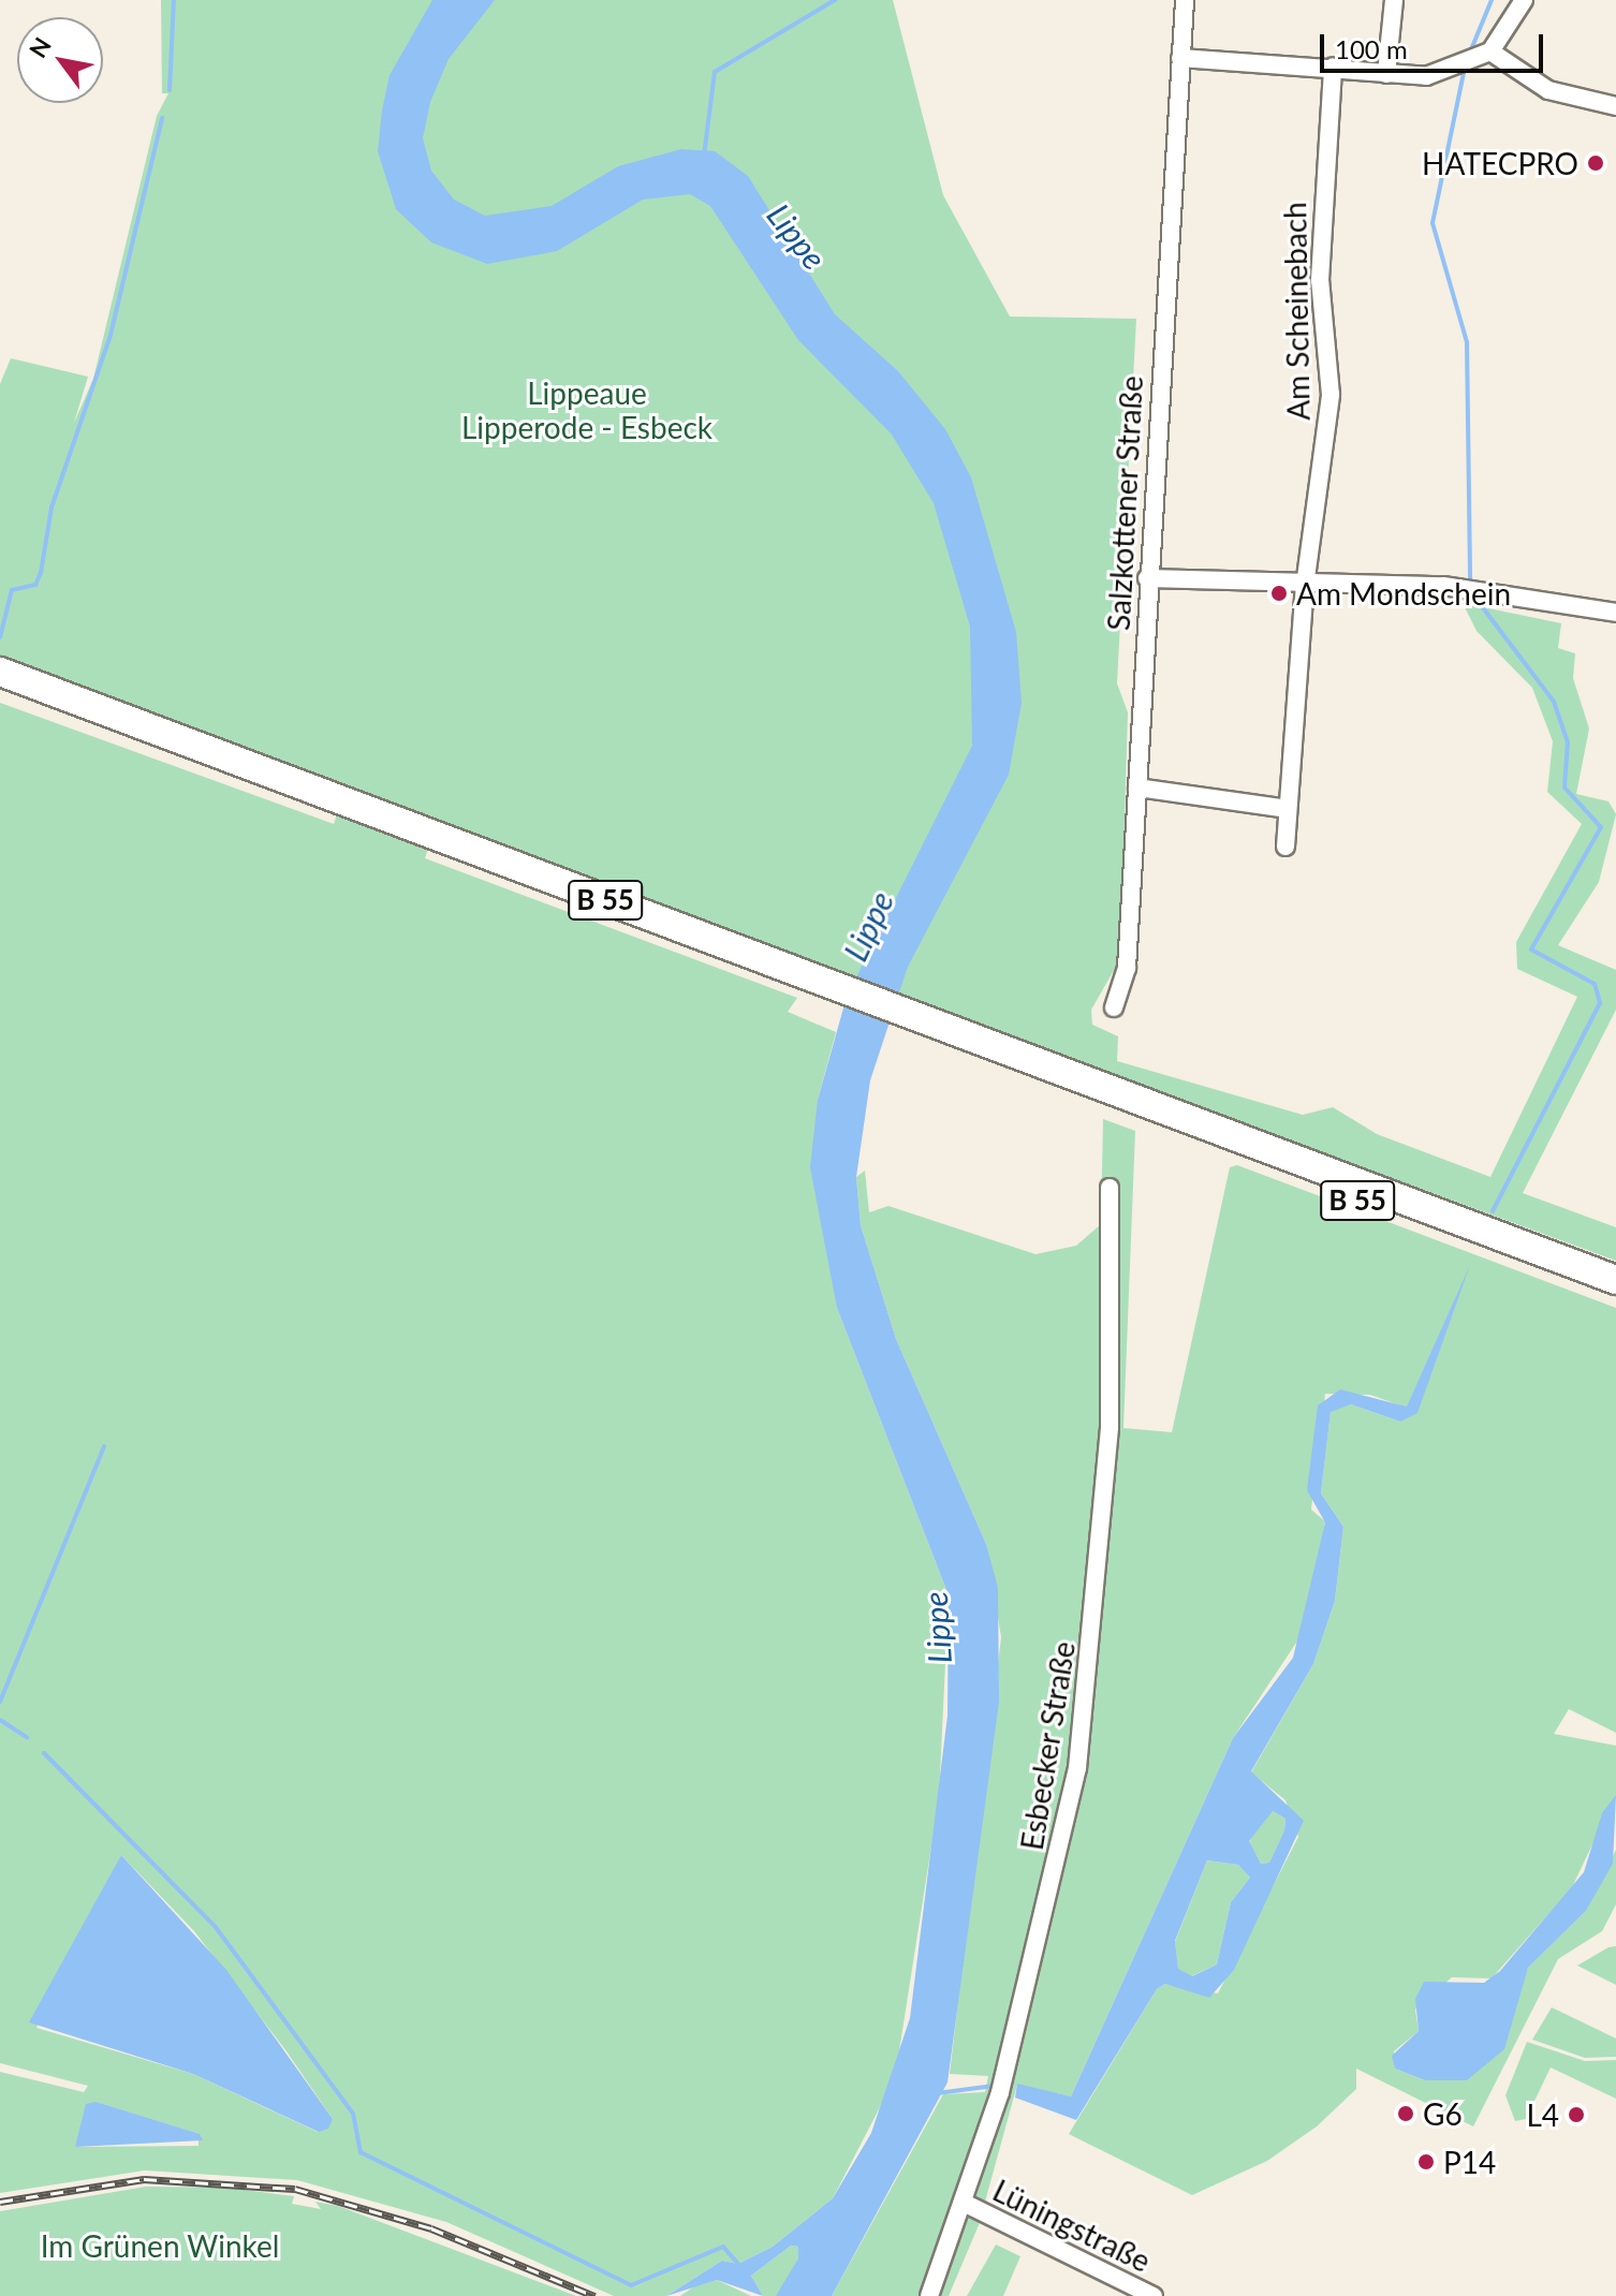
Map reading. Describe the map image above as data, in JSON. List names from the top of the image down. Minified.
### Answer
{"streets":{"highway":["B 55"],"street":["Am Scheinebach","Salzkottener Straße","Esbecker Straße","Lüningstraße"]},"crossings":[["Esbecker Straße","Lüningstraße"]],"water":["Lippe"],"parks":["Lippeaue Lipperode - Esbeck","Im Grünen Winkel"],"places":["HATECPRO","Am Mondschein","G6","L4","P14"],"scale_bar":"100 m","north":"top left"}
